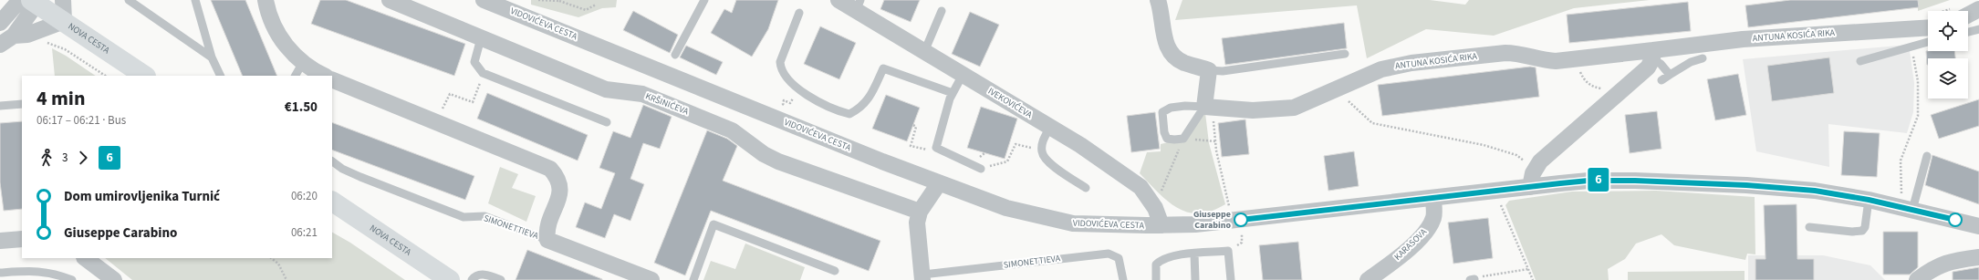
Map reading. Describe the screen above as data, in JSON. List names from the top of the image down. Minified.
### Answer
{"streets":{"street":["VIDOVIĆEVA CESTA","ANTUNA KOSIĆA RIKA","NOVA CESTA","IVEKOVIĆEVA","KRŠINIĆEVA","SIMONETTIEVA","KARASOVA"]},"crossings":[["VIDOVIĆEVA CESTA","IVEKOVIĆEVA"],["VIDOVIĆEVA CESTA","SIMONETTIEVA"],["VIDOVIĆEVA CESTA","KARASOVA"],["KRŠINIĆEVA","SIMONETTIEVA"]],"places":["Giuseppe Carabino"],"lines":["bus line 6"],"page":{"on_map":"6","heading":["4 min","06:17 – 06:21 · Bus","€1.50"],"legs":["3","6"],"list":[{"name":"Dom umirovljenika Turnić","value":"06:20"},{"name":"Giuseppe Carabino","value":"06:21"}]}}
